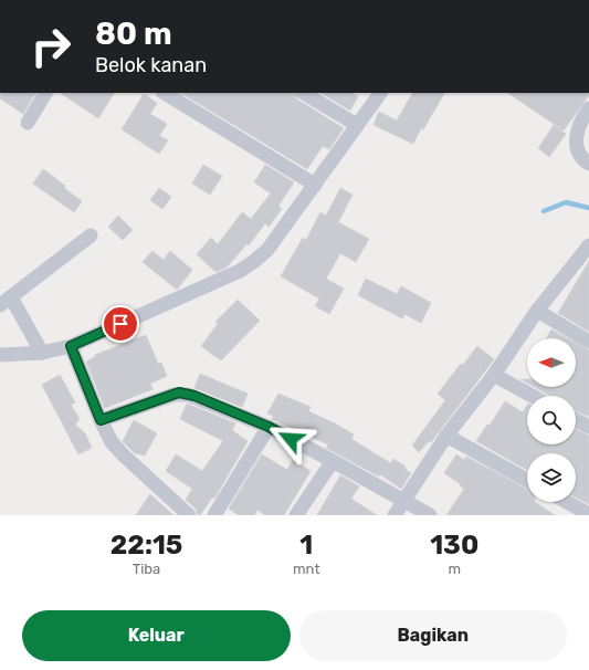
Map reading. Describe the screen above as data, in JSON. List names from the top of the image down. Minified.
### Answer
{"north":"left","page":{"turn":["80 m","Belok kanan"],"eta":["22:15","Tiba","1","mnt","130","m"],"buttons":["Keluar","Bagikan"]}}
